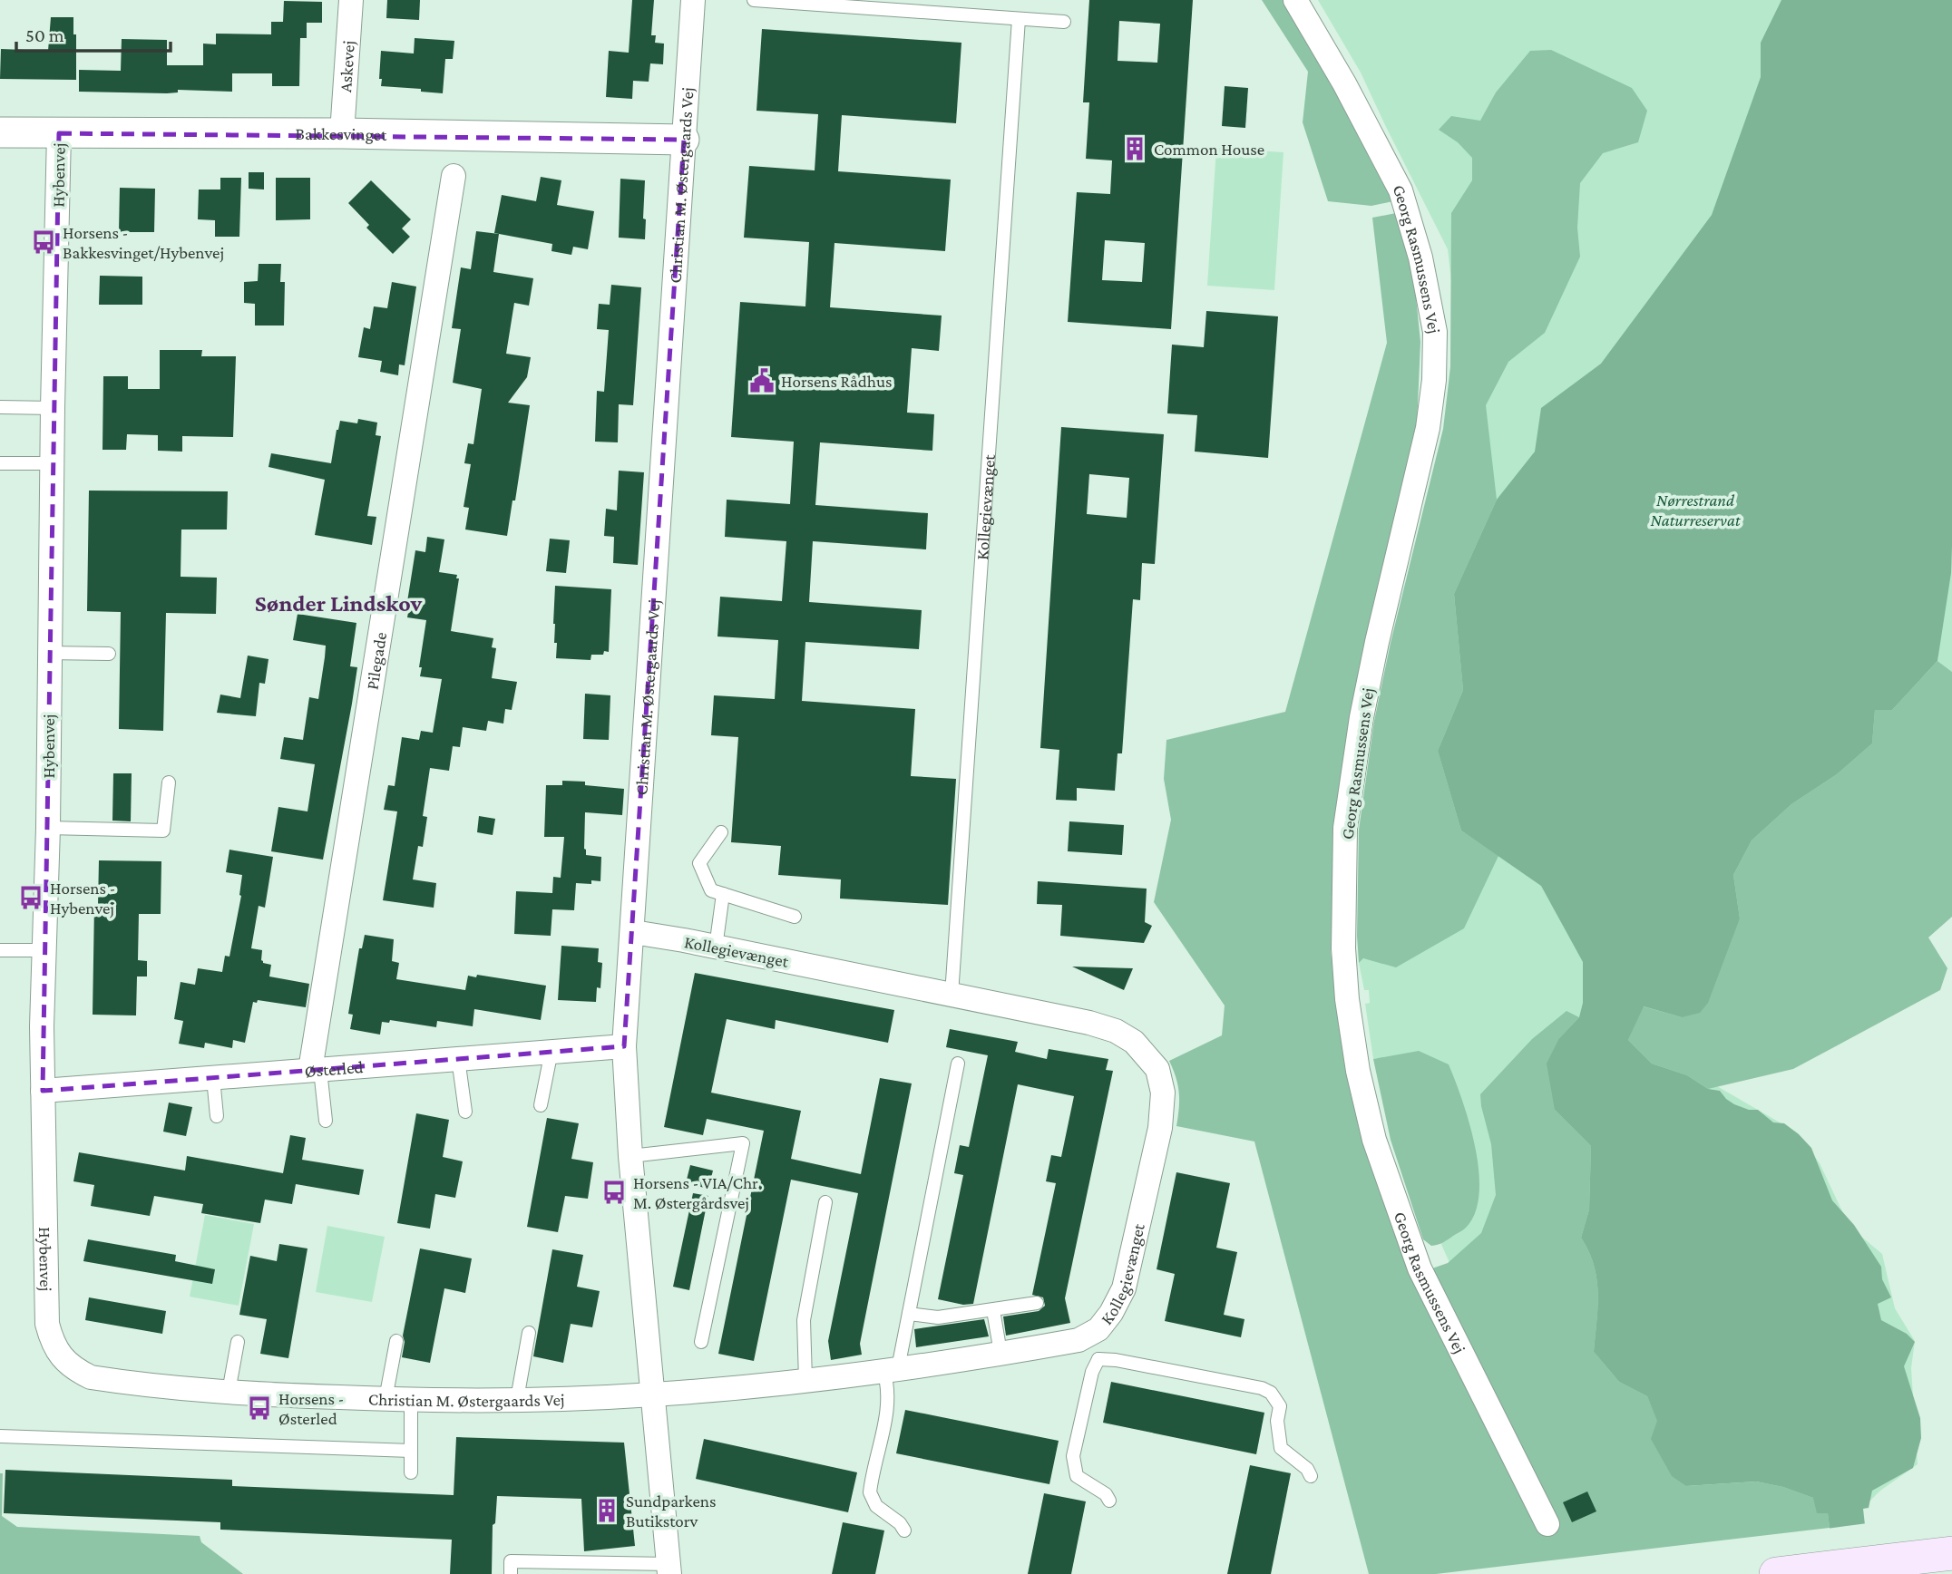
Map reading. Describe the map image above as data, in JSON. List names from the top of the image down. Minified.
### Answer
{"streets":{"street":["Askevej","Bakkesvinget","Hybenvej","Christian M. Østergaards Vej","Georg Rasmussens Vej","Kollegievænget","Pilegade","Østerled"]},"crossings":[["Askevej","Bakkesvinget"],["Bakkesvinget","Hybenvej"],["Bakkesvinget","Christian M. Østergaards Vej"],["Hybenvej","Christian M. Østergaards Vej"],["Hybenvej","Østerled"],["Christian M. Østergaards Vej","Kollegievænget"],["Christian M. Østergaards Vej","Østerled"],["Pilegade","Østerled"]],"districts":["Sønder Lindskov"],"parks":["Nørrestrand Naturreservat"],"places":{"building":["Common House","Sundparkens Butikstorv"],"bus stop":["Horsens - Bakkesvinget/Hybenvej","Horsens - Hybenvej","Horsens - VIA/Chr. M. Østergårdsvej","Horsens - Østerled"],"public building":["Horsens Rådhus"]},"scale_bar":"50 m"}
